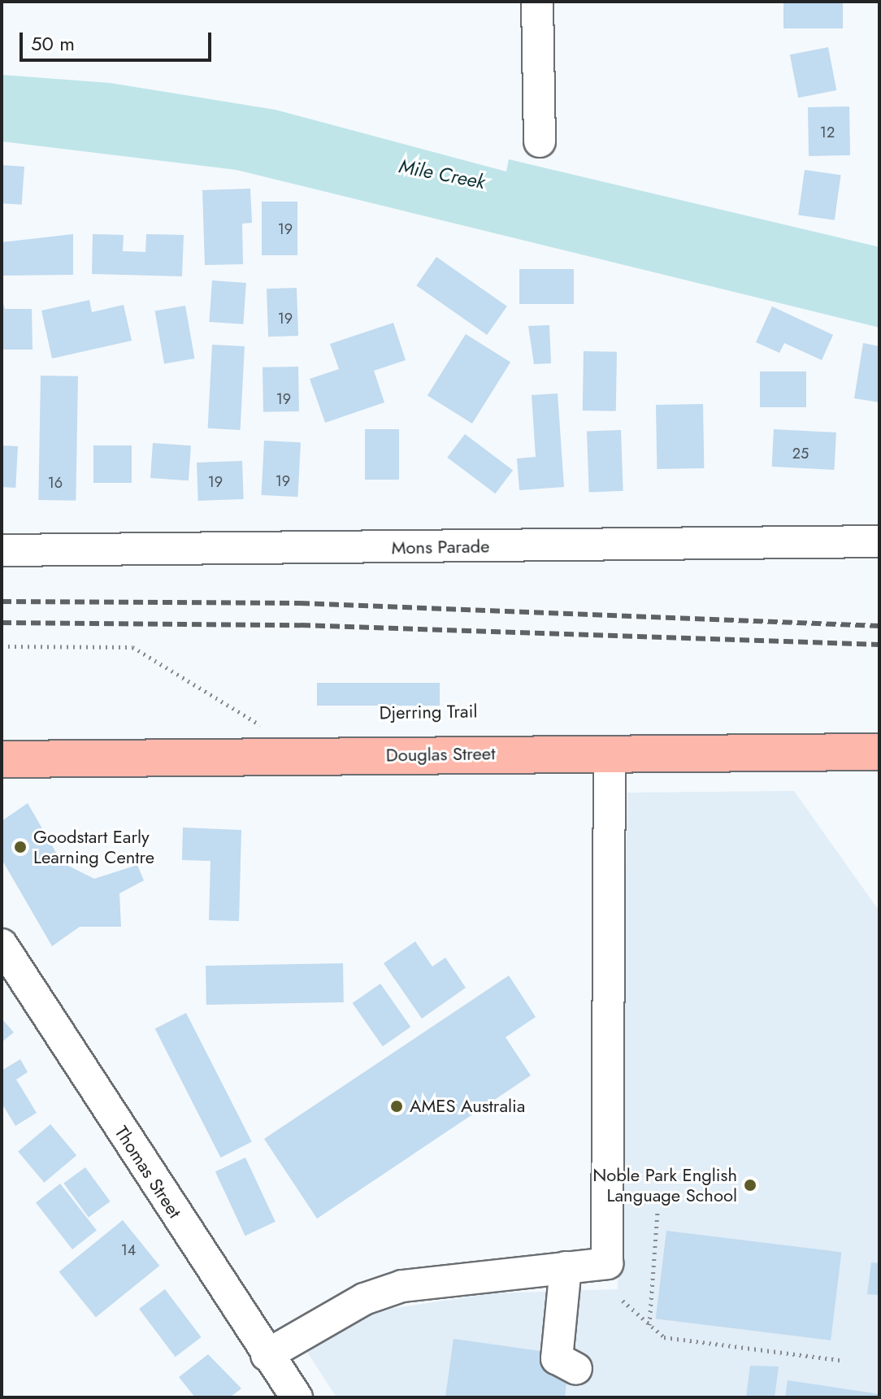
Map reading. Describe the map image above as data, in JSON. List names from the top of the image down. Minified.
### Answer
{"streets":{"main road":["Douglas Street"],"street":["Mons Parade","Thomas Street"]},"water":["Mile Creek"],"places":["Goodstart Early Learning Centre","AMES Australia","Noble Park English Language School"],"house_numbers":["12","19","19","19","25","19","19","16","14"],"scale_bar":"50 m"}
